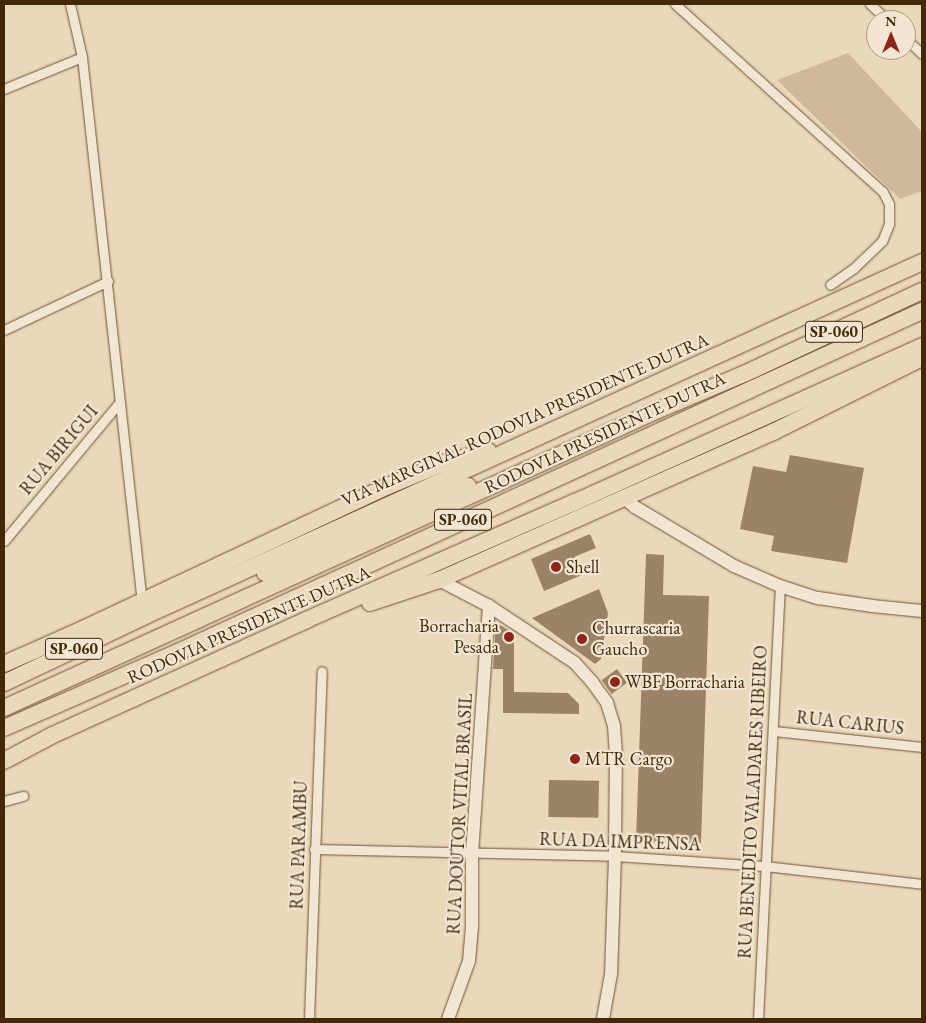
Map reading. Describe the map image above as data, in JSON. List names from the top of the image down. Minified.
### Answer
{"streets":{"highway":["SP-060","VIA MARGINAL RODOVIA PRESIDENTE DUTRA","RODOVIA PRESIDENTE DUTRA"],"street":["RUA BIRIGUI","RUA CARIUS","RUA BENEDITO VALADARES RIBEIRO","RUA DOUTOR VITAL BRASIL","RUA DA IMPRENSA","RUA PARAMBU"]},"crossings":[["SP-060","VIA MARGINAL RODOVIA PRESIDENTE DUTRA"],["RUA CARIUS","RUA BENEDITO VALADARES RIBEIRO"],["RUA BENEDITO VALADARES RIBEIRO","RUA DA IMPRENSA"],["RUA DOUTOR VITAL BRASIL","RUA DA IMPRENSA"],["RUA DA IMPRENSA","RUA PARAMBU"]],"places":["Shell","Borracharia Pesada","Churrascaria Gaucho","WBF Borracharia","MTR Cargo"],"north":"top"}
